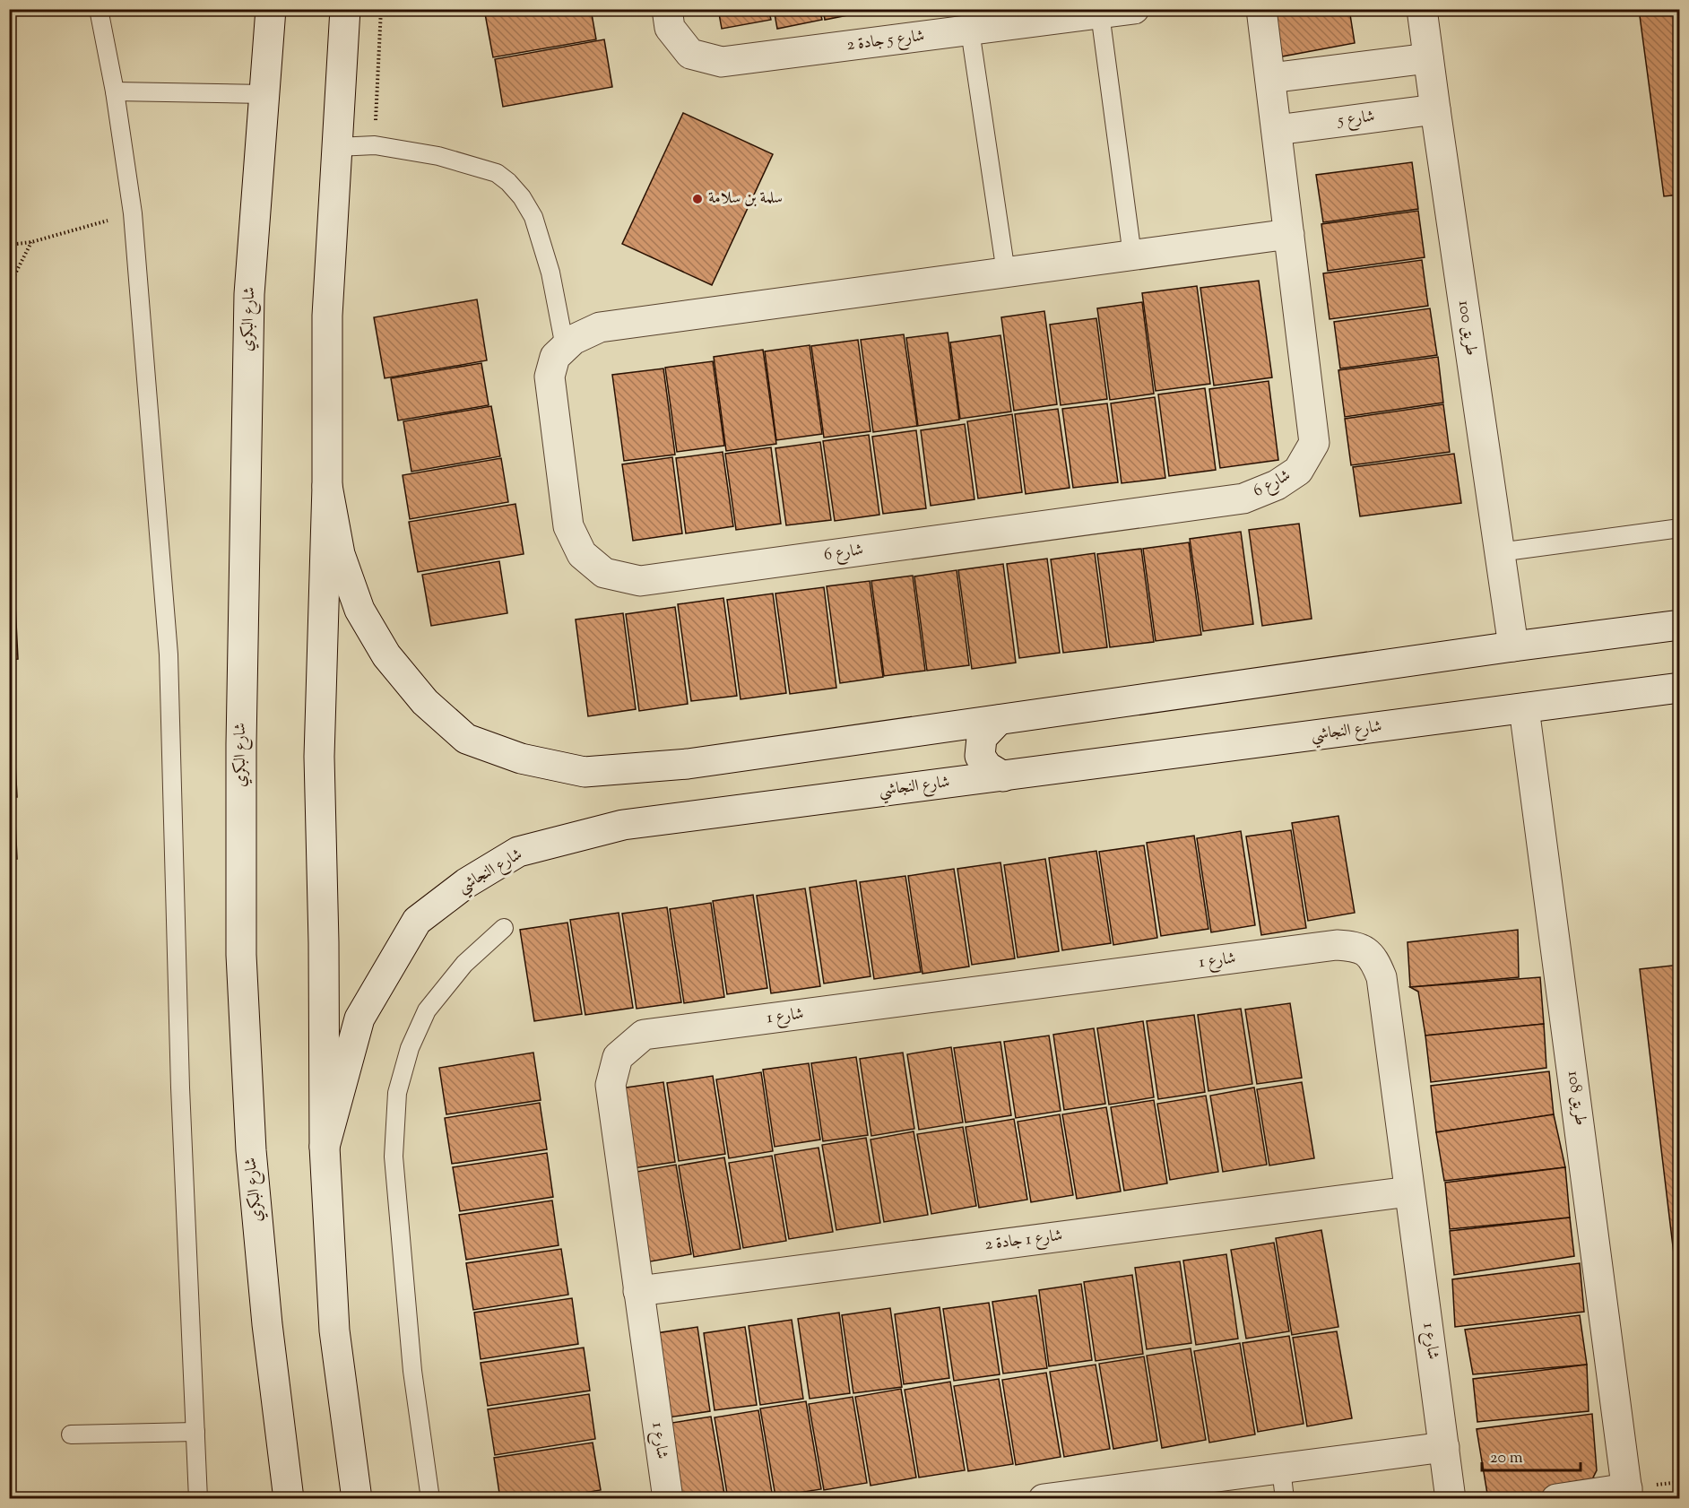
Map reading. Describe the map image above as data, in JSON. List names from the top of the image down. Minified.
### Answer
{"streets":{"street":["شارع 5 جادة 2","شارع 5","شارع البكري","طريق 100","شارع 6","شارع النجاشي","شارع 1","طريق 108","شارع 1 جادة 2"]},"crossings":[["شارع 5","طريق 100"],["شارع النجاشي","طريق 108"],["شارع 1","شارع 1 جادة 2"]],"places":["سلمة بن سلامة"],"scale_bar":"20 m"}
